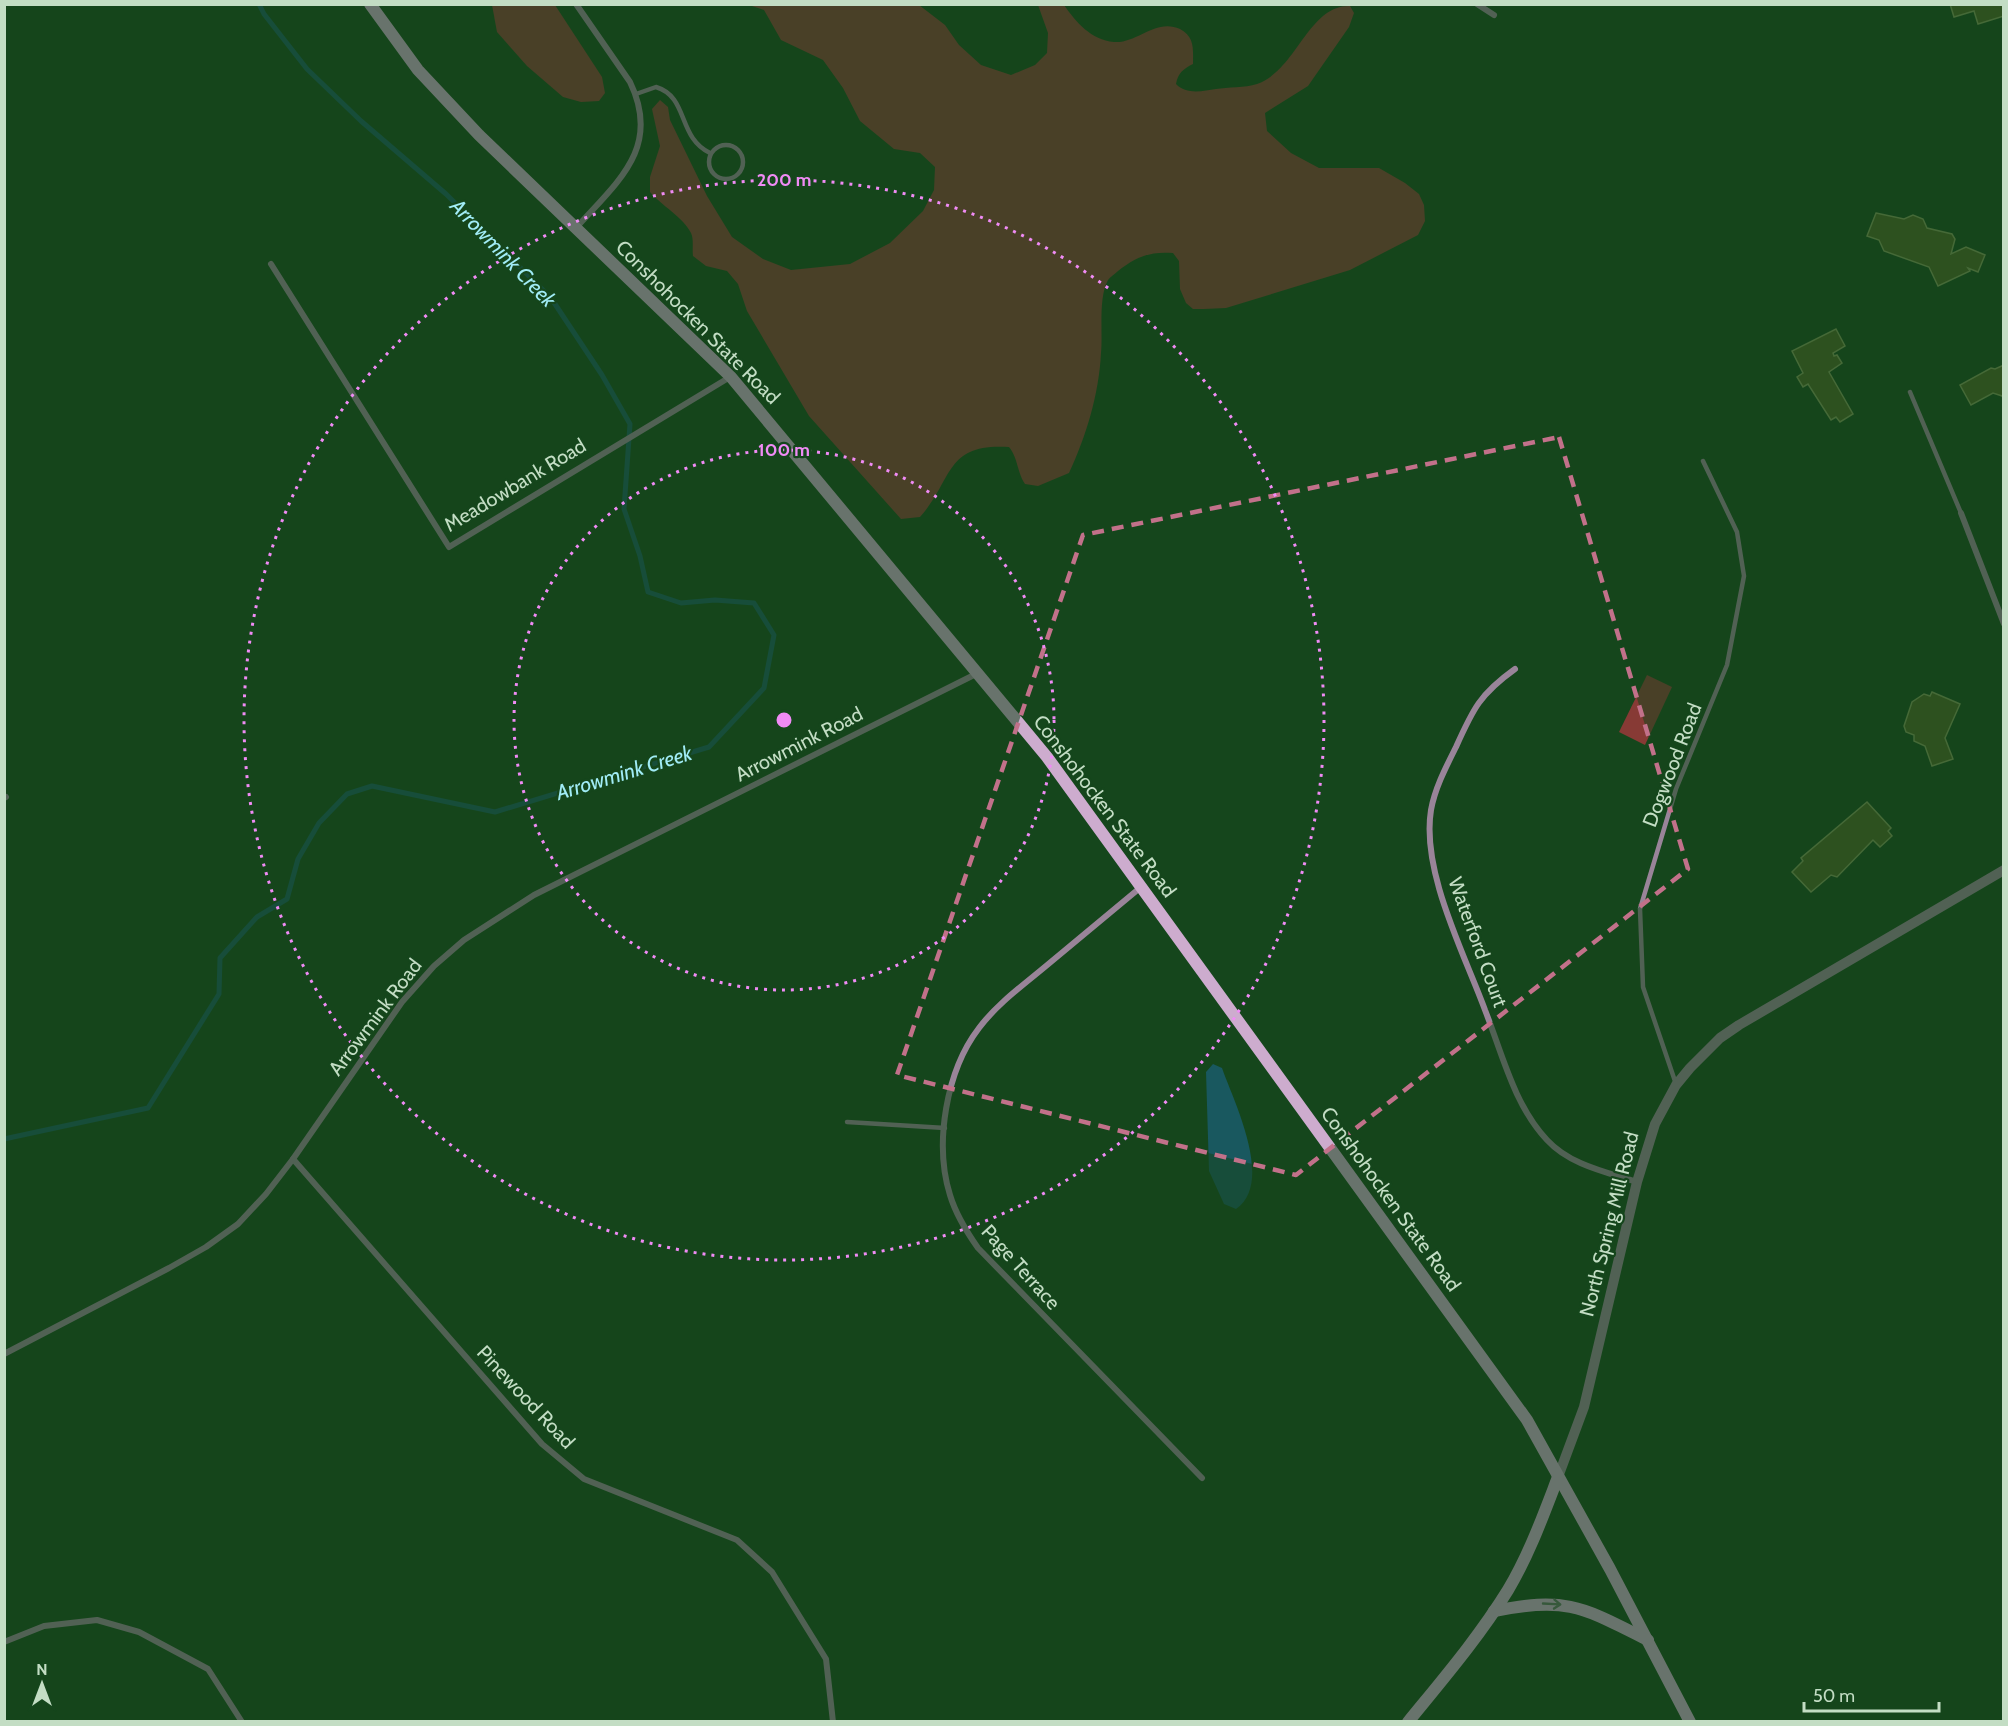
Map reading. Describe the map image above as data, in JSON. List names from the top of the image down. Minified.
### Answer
{"streets":{"main road":["Conshohocken State Road","North Spring Mill Road"],"street":["Meadowbank Road","Arrowmink Road","Waterford Court","Page Terrace","Pinewood Road"],"lane":["Dogwood Road"]},"crossings":[["Conshohocken State Road","Meadowbank Road"],["Conshohocken State Road","Arrowmink Road"],["Conshohocken State Road","North Spring Mill Road"],["Conshohocken State Road","Page Terrace"],["Arrowmink Road","Pinewood Road"],["Dogwood Road","North Spring Mill Road"],["Waterford Court","North Spring Mill Road"]],"water":["Arrowmink Creek"],"scale_bar":"50 m","north":"top","rings":["200 m","100 m"]}
